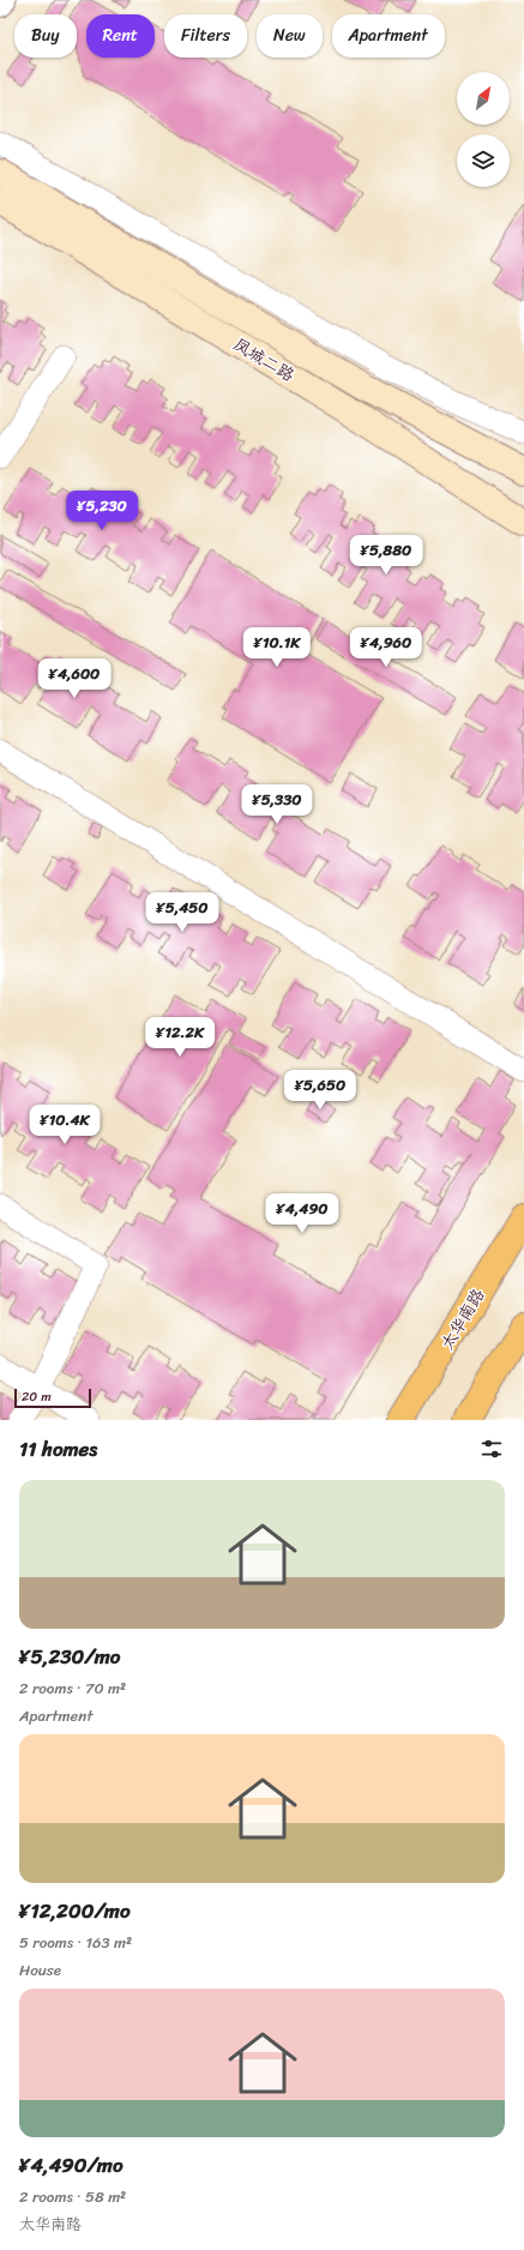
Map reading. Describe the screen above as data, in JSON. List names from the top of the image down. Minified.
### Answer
{"streets":{"main road":["凤城二路","太华南路"]},"scale_bar":"20 m","north":"top right","page":{"chip":["Buy","Rent","Filters","New","Apartment"],"price":["¥5,230","¥5,880","¥10.1K","¥4,960","¥4,600","¥5,330","¥5,450","¥12.2K","¥5,650","¥10.4K","¥4,490"],"scale":"20 m","heading":"11 homes","list":[{"name":"¥5,230/mo","note":"2 rooms · 70 m² · Apartment"},{"name":"¥12,200/mo","note":"5 rooms · 163 m² · House"},{"name":"¥4,490/mo","note":"2 rooms · 58 m² · 太华南路"}]}}
